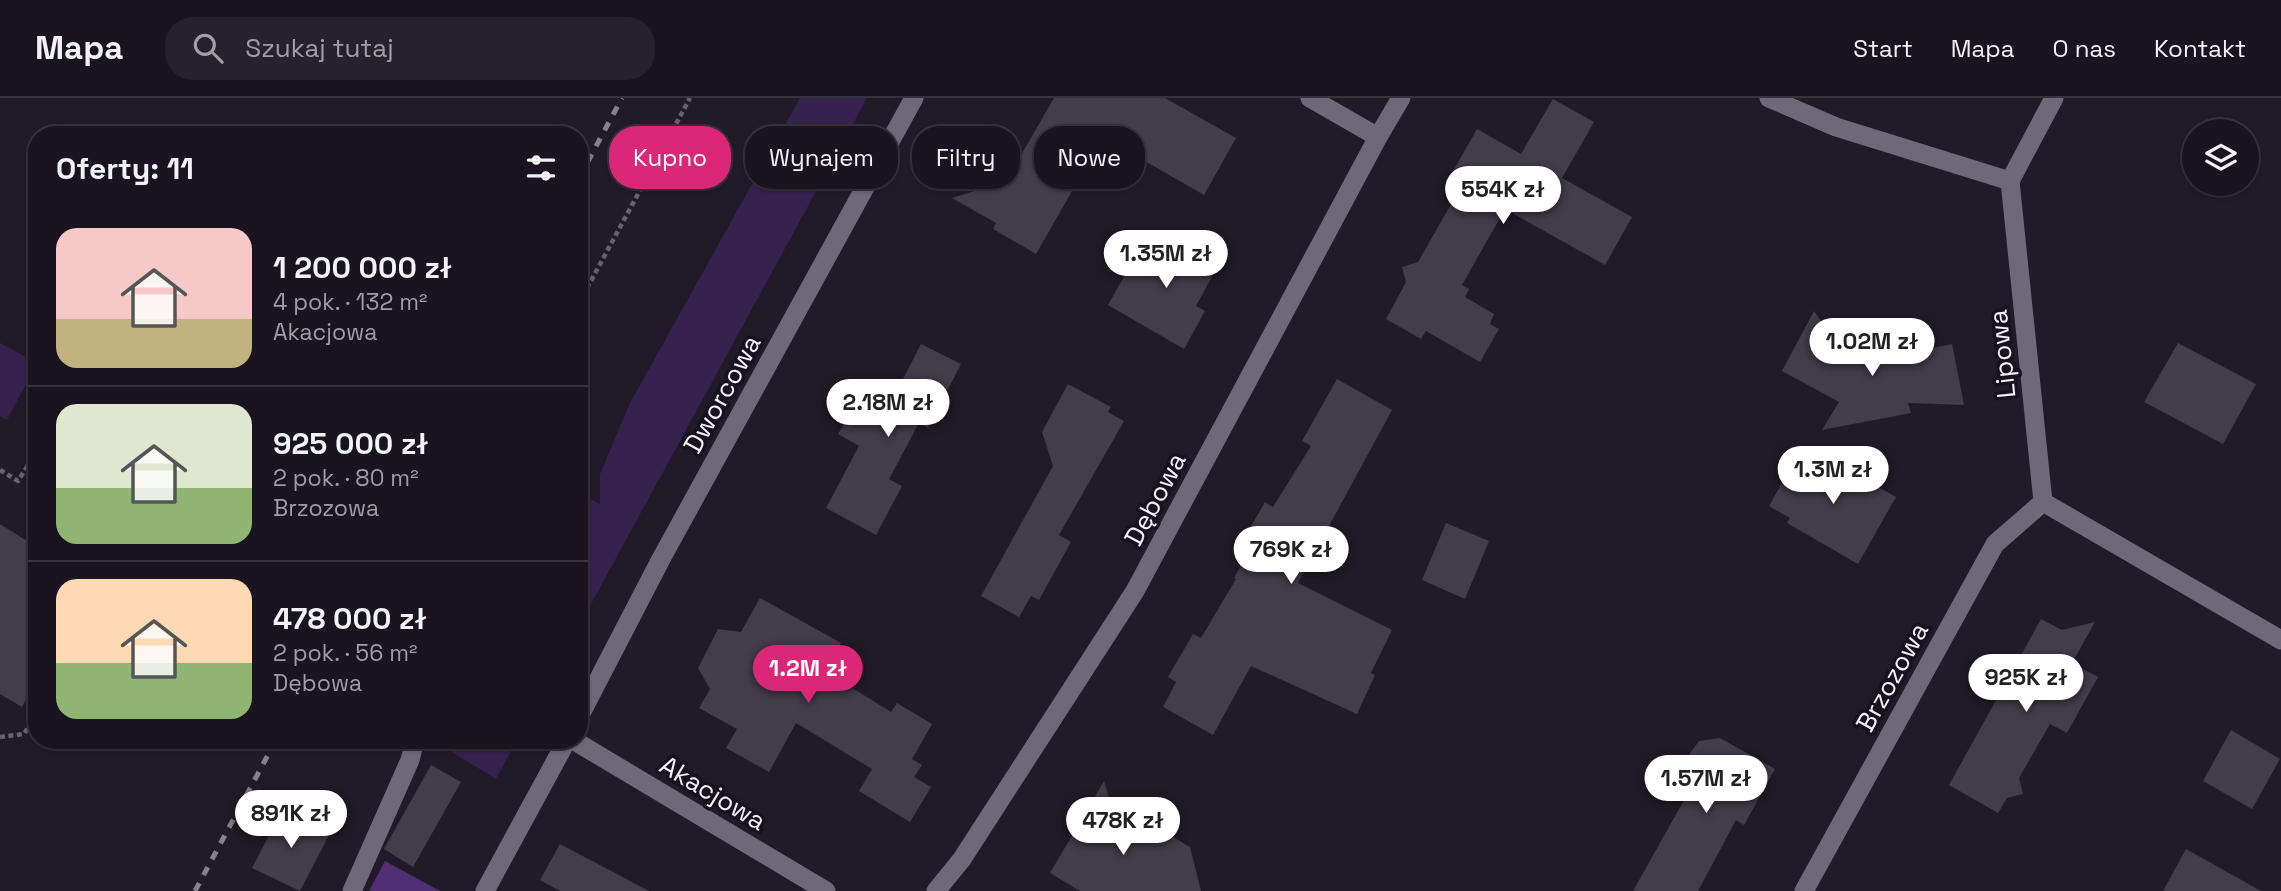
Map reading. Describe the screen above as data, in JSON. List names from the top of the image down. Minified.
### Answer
{"streets":{"street":["Lipowa","Dworcowa","Dębowa","Brzozowa","Akacjowa"]},"crossings":[["Lipowa","Brzozowa"]],"page":{"header":"Mapa","search":"Szukaj tutaj","nav":["Start","Mapa","O nas","Kontakt"],"chip":["Kupno","Wynajem","Filtry","Nowe"],"heading":"Oferty: 11","price":["554K zł","1.35M zł","1.02M zł","2.18M zł","1.3M zł","769K zł","1.2M zł","925K zł","1.57M zł","891K zł","478K zł"],"list":[{"name":"1 200 000 zł","note":"4 pok. · 132 m² · Akacjowa"},{"name":"925 000 zł","note":"2 pok. · 80 m² · Brzozowa"},{"name":"478 000 zł","note":"2 pok. · 56 m² · Dębowa"}]}}
